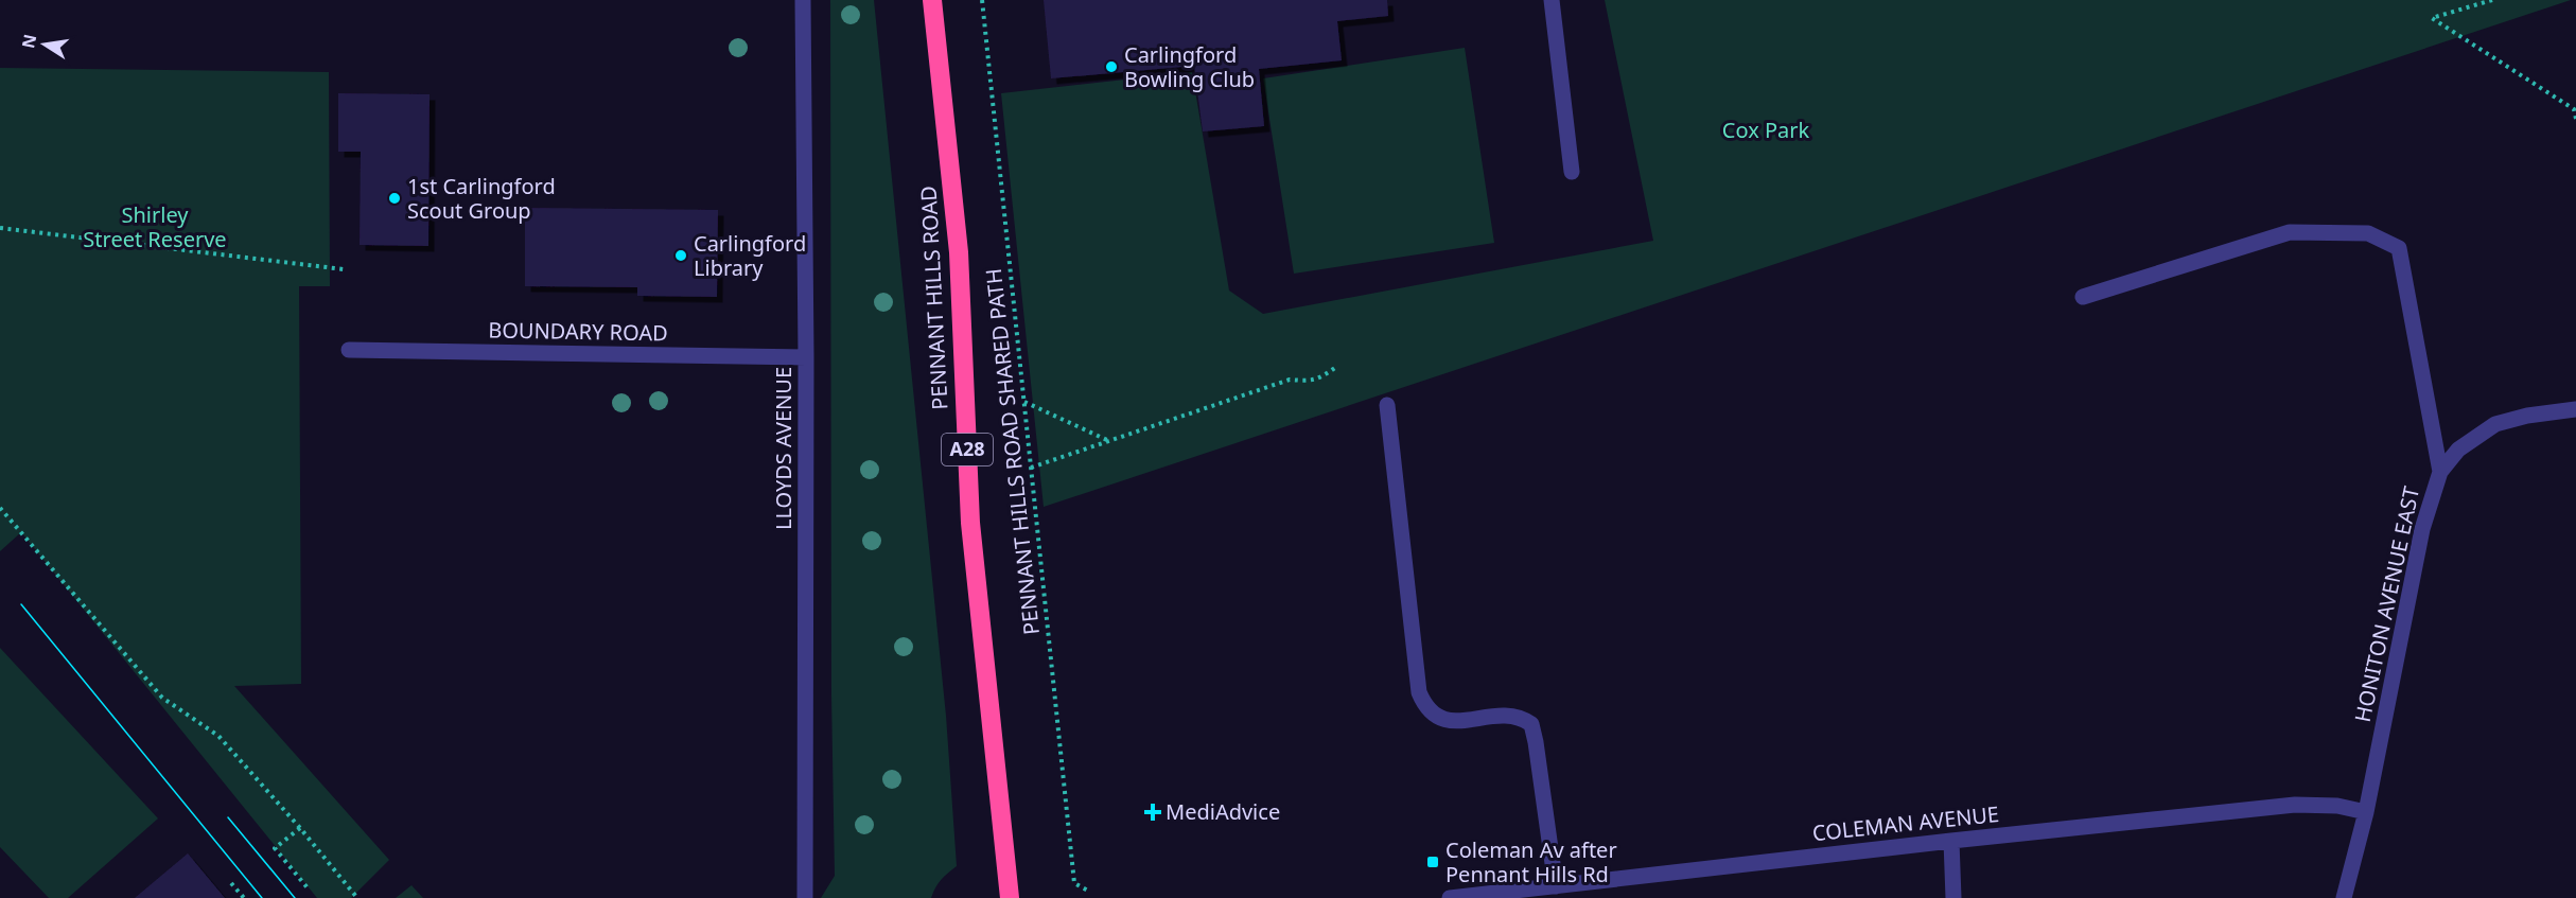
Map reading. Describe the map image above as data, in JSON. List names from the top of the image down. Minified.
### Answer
{"streets":{"highway":["PENNANT HILLS ROAD","A28"],"street":["BOUNDARY ROAD","LLOYDS AVENUE","HONITON AVENUE EAST","COLEMAN AVENUE"],"path":["PENNANT HILLS ROAD SHARED PATH"]},"crossings":[["BOUNDARY ROAD","LLOYDS AVENUE"],["HONITON AVENUE EAST","COLEMAN AVENUE"]],"parks":["Cox Park","Shirley Street Reserve"],"places":{"other":["Carlingford Bowling Club","1st Carlingford Scout Group","Carlingford Library"],"health":["MediAdvice"],"transit":["Coleman Av after Pennant Hills Rd"]},"north":"left"}
